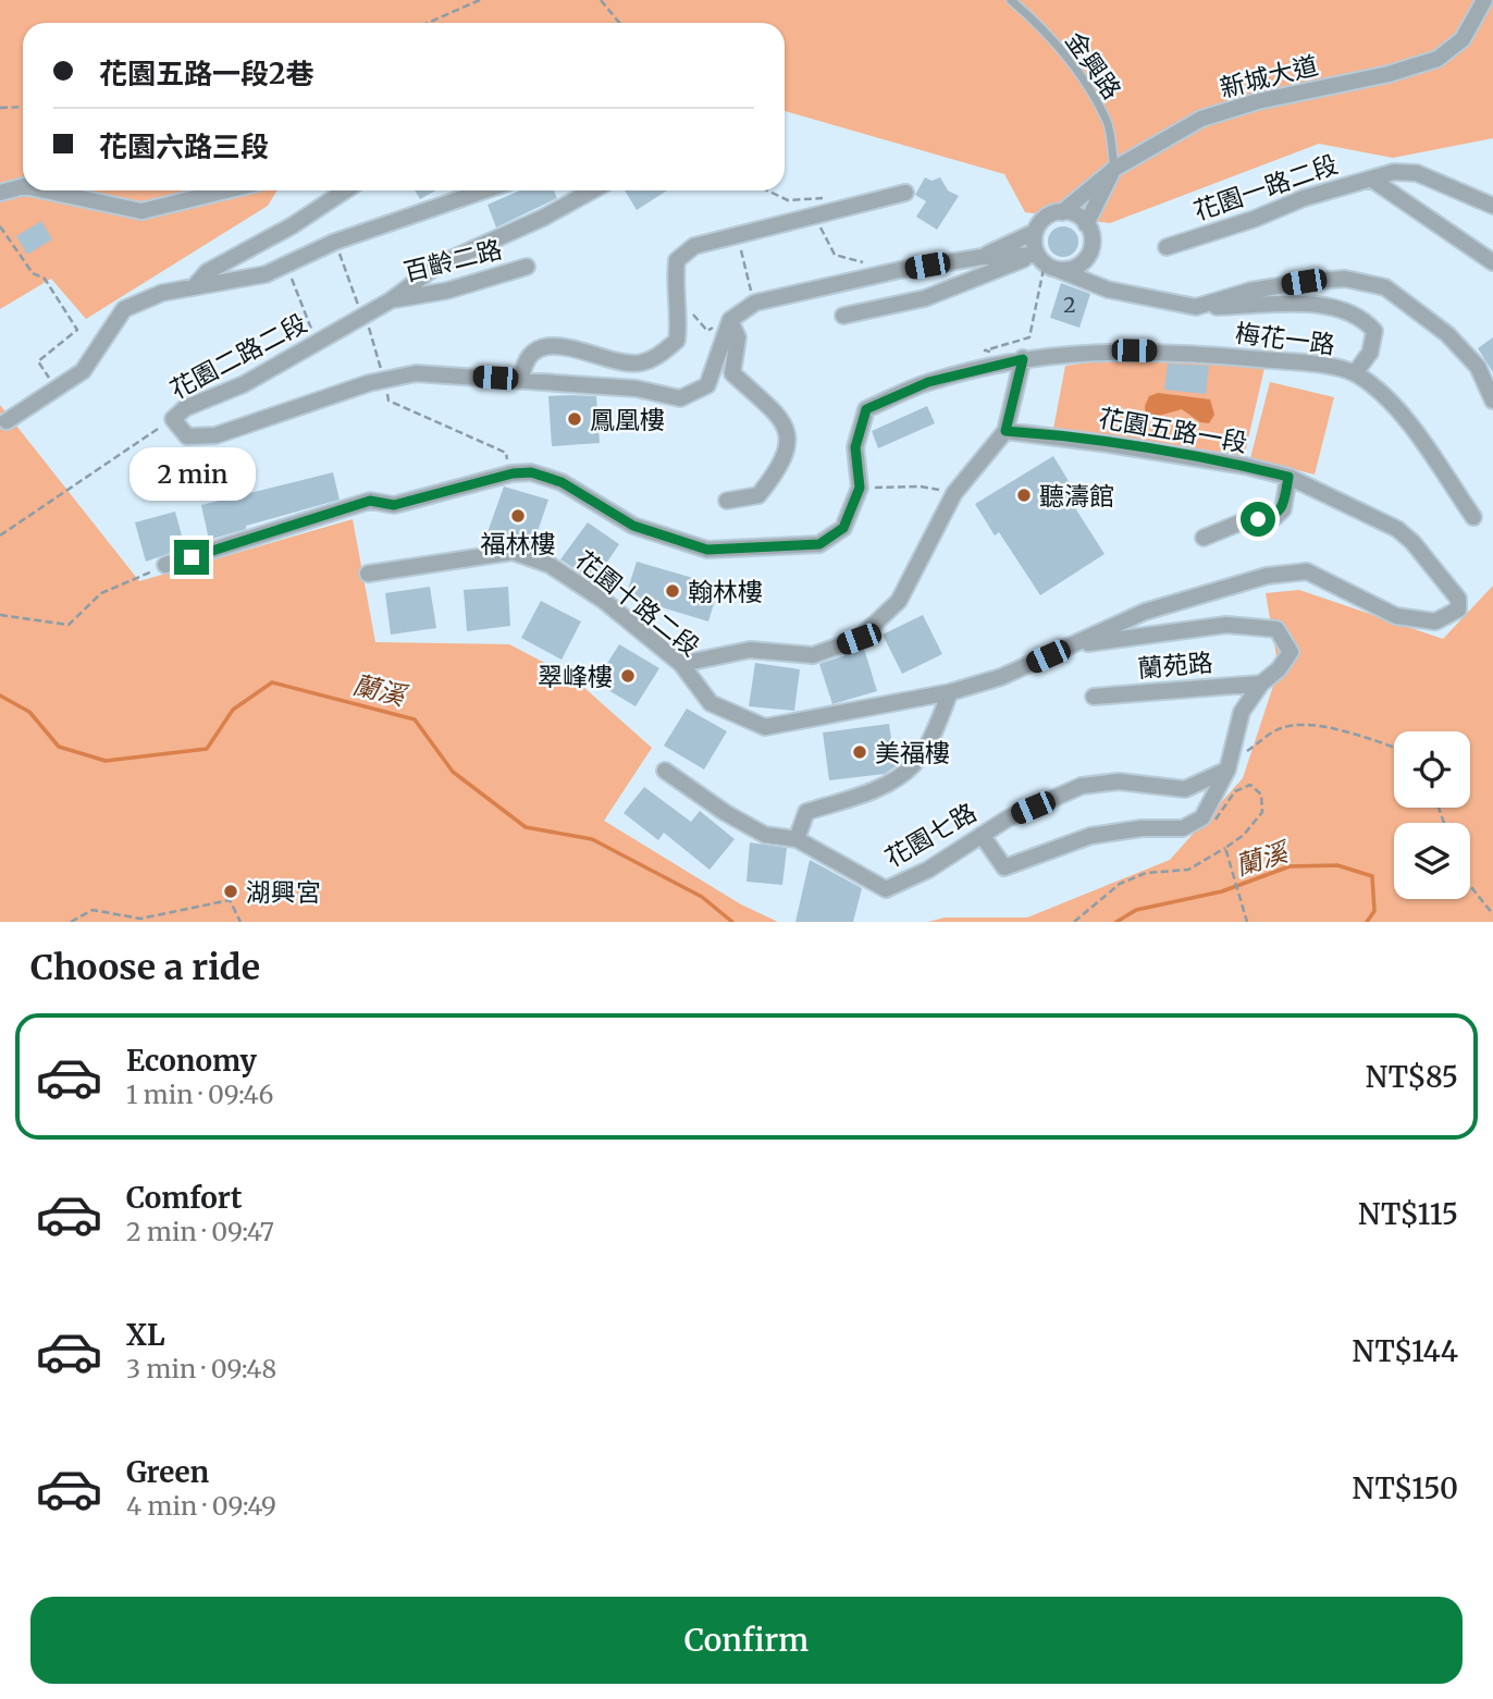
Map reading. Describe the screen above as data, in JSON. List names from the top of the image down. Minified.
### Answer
{"streets":{"street":["新城大道","花園一路二段","百齡二路","梅花一路","花園二路二段","花園五路一段","花園十路二段","蘭苑路","花園七路"],"lane":["金興路"]},"crossings":[["金興路","新城大道"],["百齡二路","花園二路二段"],["花園五路一段","花園十路二段"]],"water":["蘭溪"],"places":["鳳凰樓","聽濤館","福林樓","翰林樓","翠峰樓","美福樓","湖興宮"],"house_numbers":["2"],"page":{"banner":["花園五路一段2巷","花園六路三段"],"bubble":"2 min","heading":"Choose a ride","list":[{"name":"Economy","note":"1 min · 09:46","value":"NT$85"},{"name":"Comfort","note":"2 min · 09:47","value":"NT$115"},{"name":"XL","note":"3 min · 09:48","value":"NT$144"},{"name":"Green","note":"4 min · 09:49","value":"NT$150"}],"buttons":"Confirm"}}
